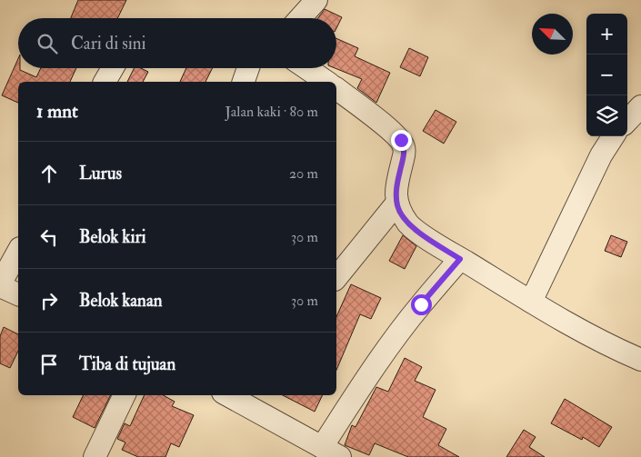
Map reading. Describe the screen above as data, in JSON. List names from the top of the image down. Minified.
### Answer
{"north":"top left","page":{"map_buttons":["+","−"],"search":"Cari di sini","heading":["1 mnt","Jalan kaki · 80 m"],"list":[["Lurus","20 m"],["Belok kiri","30 m"],["Belok kanan","30 m"],"Tiba di tujuan"]}}
